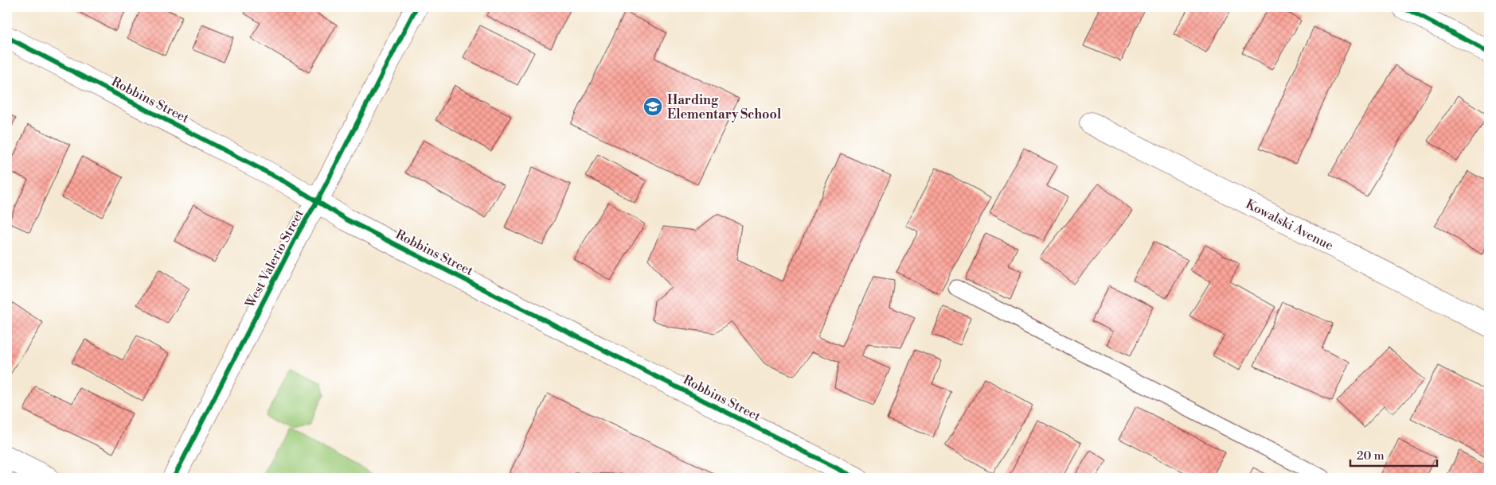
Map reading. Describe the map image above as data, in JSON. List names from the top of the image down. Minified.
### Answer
{"streets":{"street":["Robbins Street","Kowalski Avenue","West Valerio Street"]},"crossings":[["Robbins Street","West Valerio Street"]],"places":{"school or university":["Harding Elementary School"]},"scale_bar":"20 m"}
